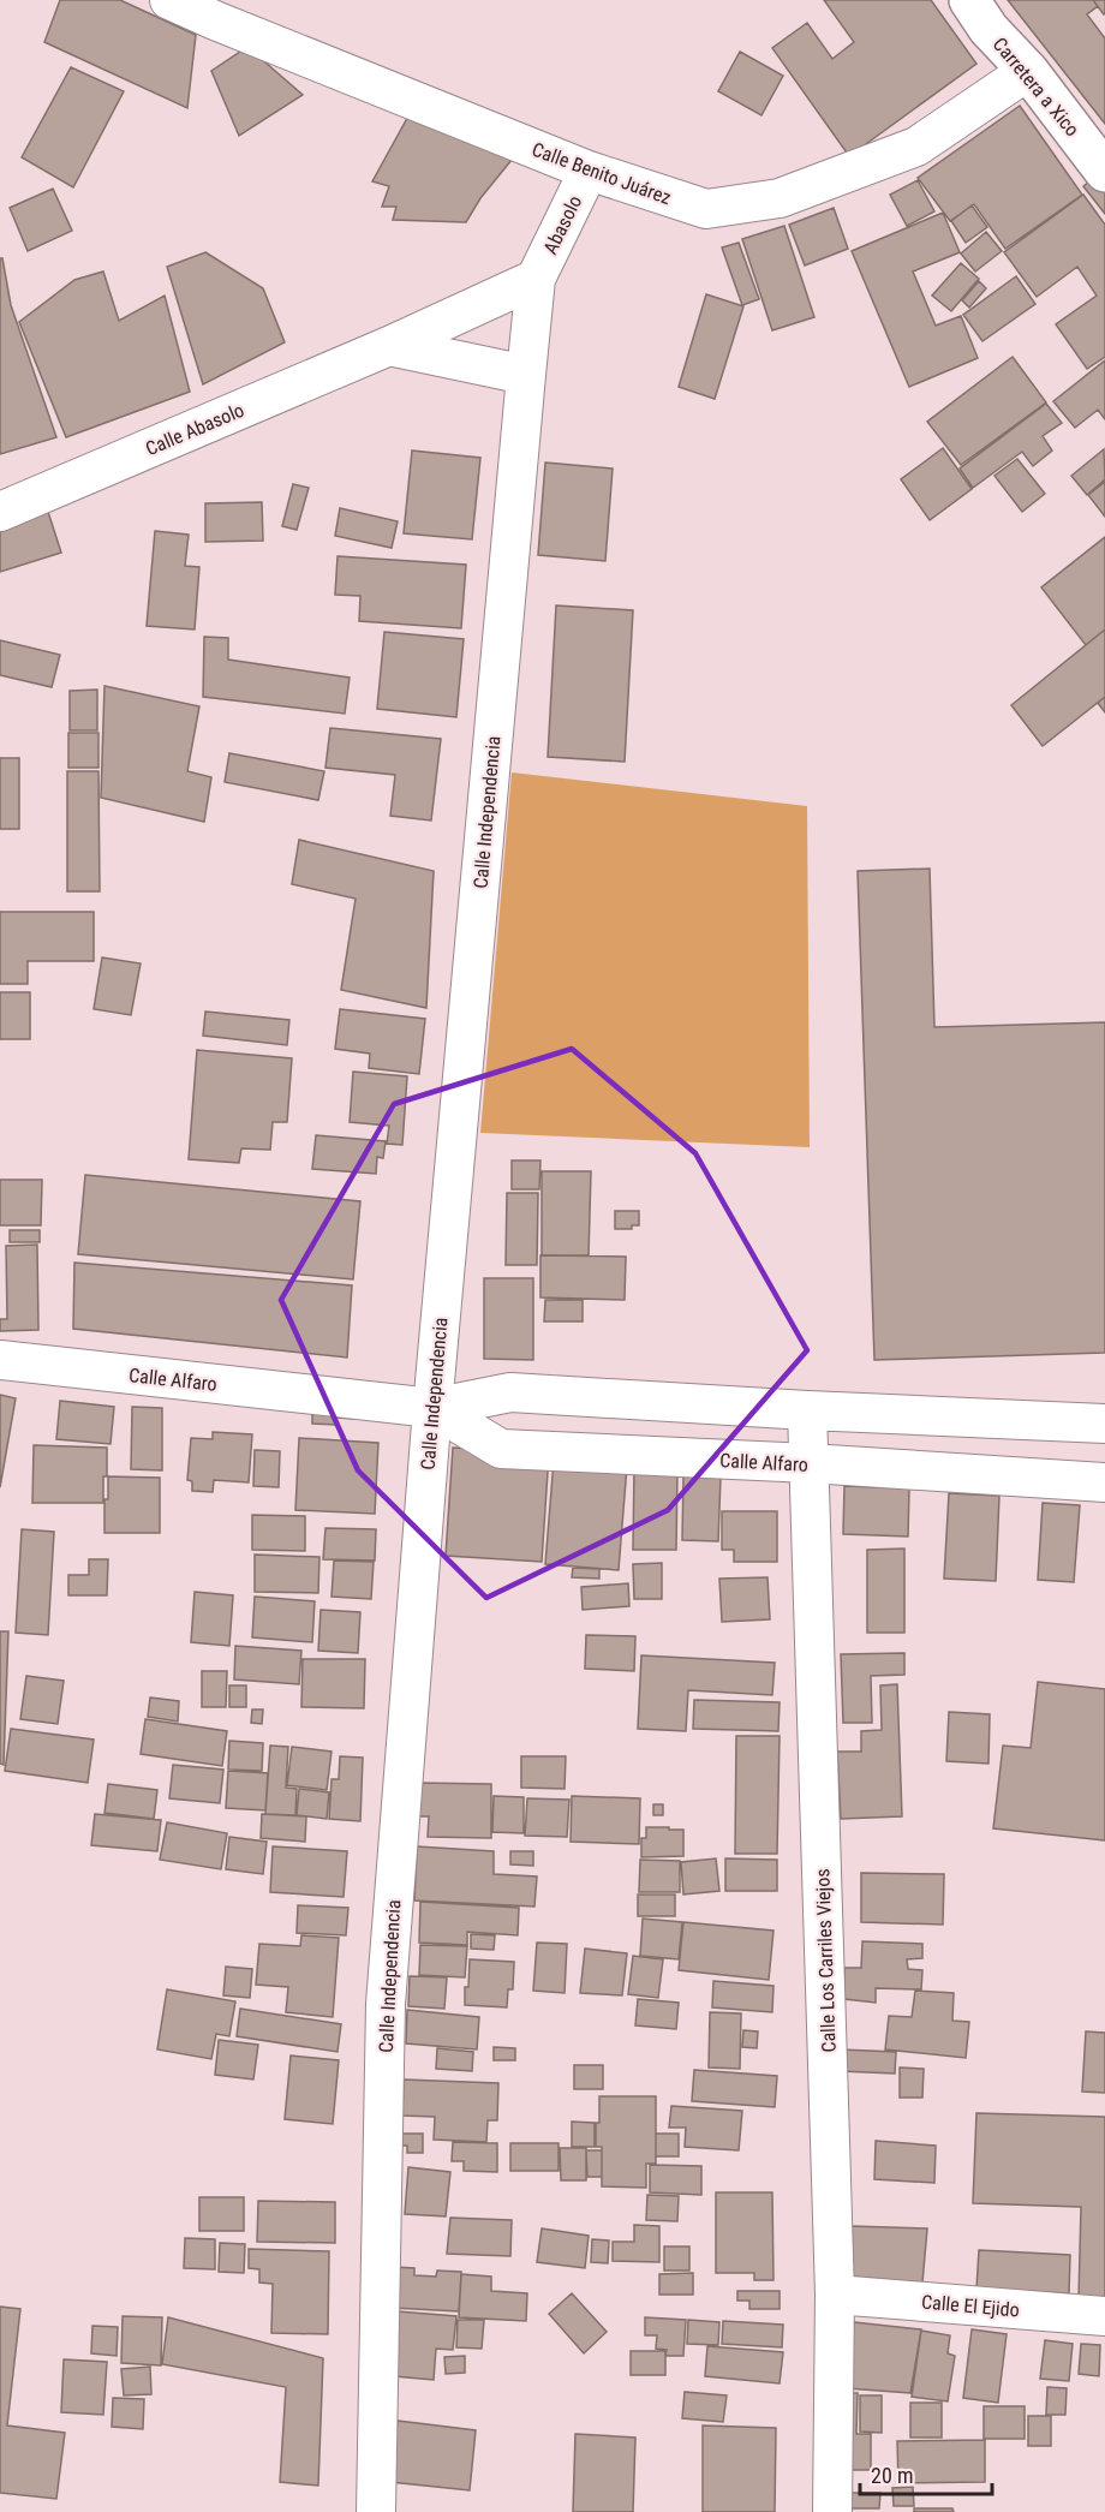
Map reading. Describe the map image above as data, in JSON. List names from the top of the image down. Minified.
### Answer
{"streets":{"main road":["Carretera a Xico"],"street":["Calle Benito Juárez","Abasolo","Calle Abasolo","Calle Independencia","Calle Alfaro","Calle Los Carriles Viejos","Calle El Ejido"]},"crossings":[["Carretera a Xico","Calle Benito Juárez"],["Calle Benito Juárez","Abasolo"],["Abasolo","Calle Abasolo"],["Abasolo","Calle Independencia"],["Calle Abasolo","Calle Independencia"],["Calle Independencia","Calle Alfaro"],["Calle Alfaro","Calle Los Carriles Viejos"],["Calle Los Carriles Viejos","Calle El Ejido"]],"scale_bar":"20 m"}
